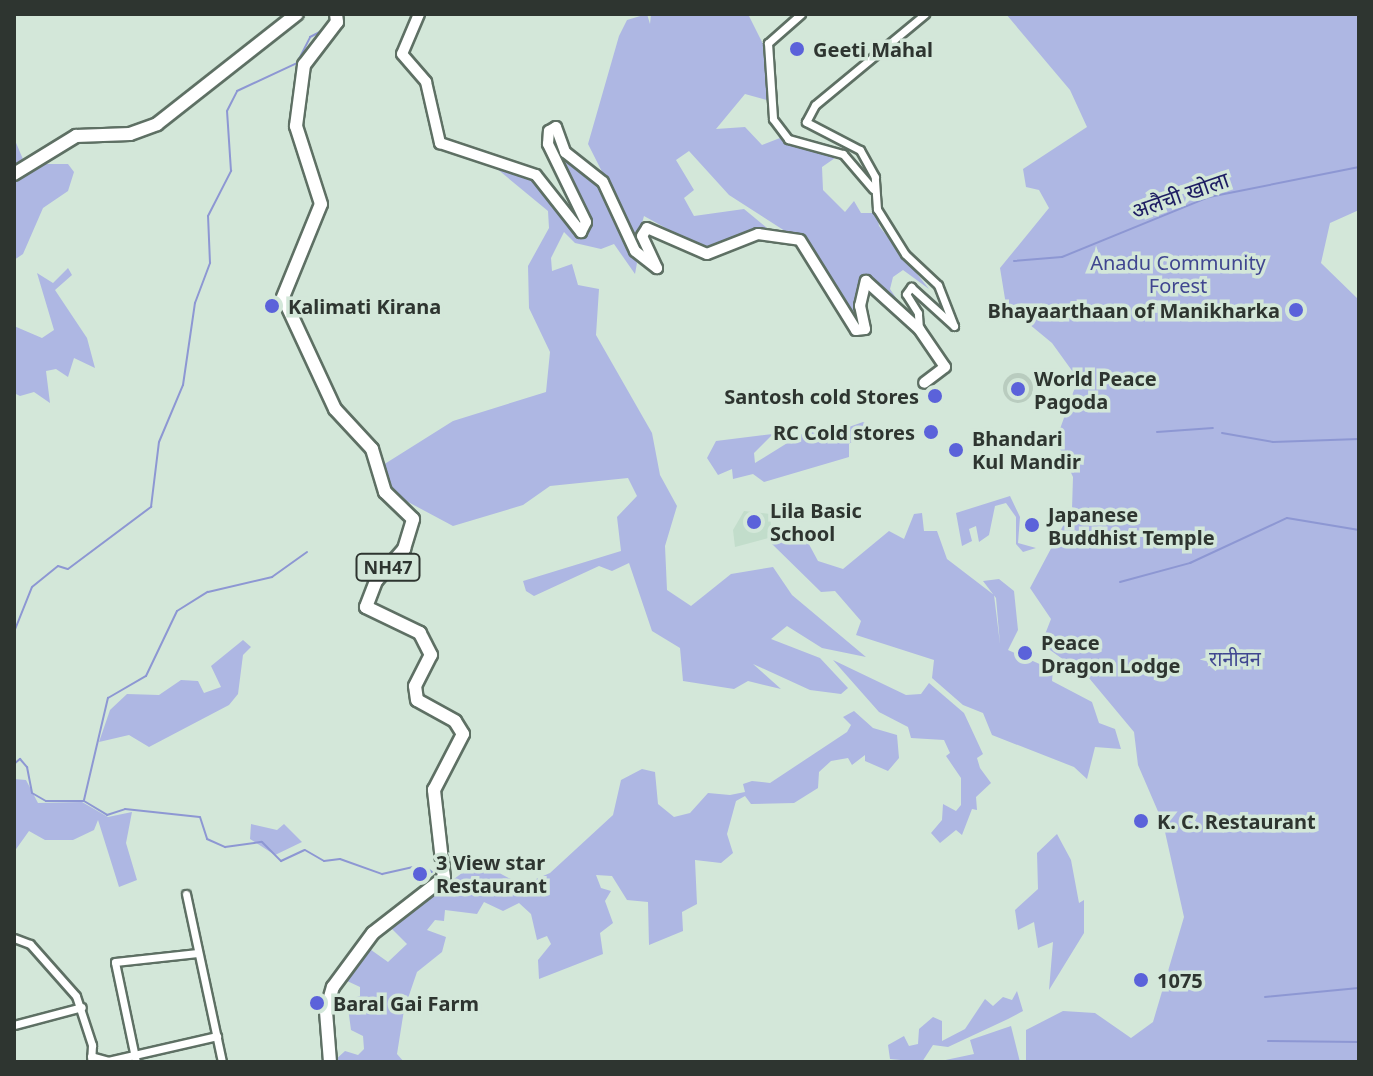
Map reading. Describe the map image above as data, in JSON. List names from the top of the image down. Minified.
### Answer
{"streets":{"highway":["NH47"]},"water":["अलैची खोला"],"parks":["Anadu Community Forest","रानीवन"],"places":["Geeti Mahal","Kalimati Kirana","Bhayaarthaan of Manikharka","World Peace Pagoda","Santosh cold Stores","RC Cold stores","Bhandari Kul Mandir","Lila Basic School","Japanese Buddhist Temple","Peace Dragon Lodge","K. C. Restaurant","3 View star Restaurant","1075","Baral Gai Farm"]}
